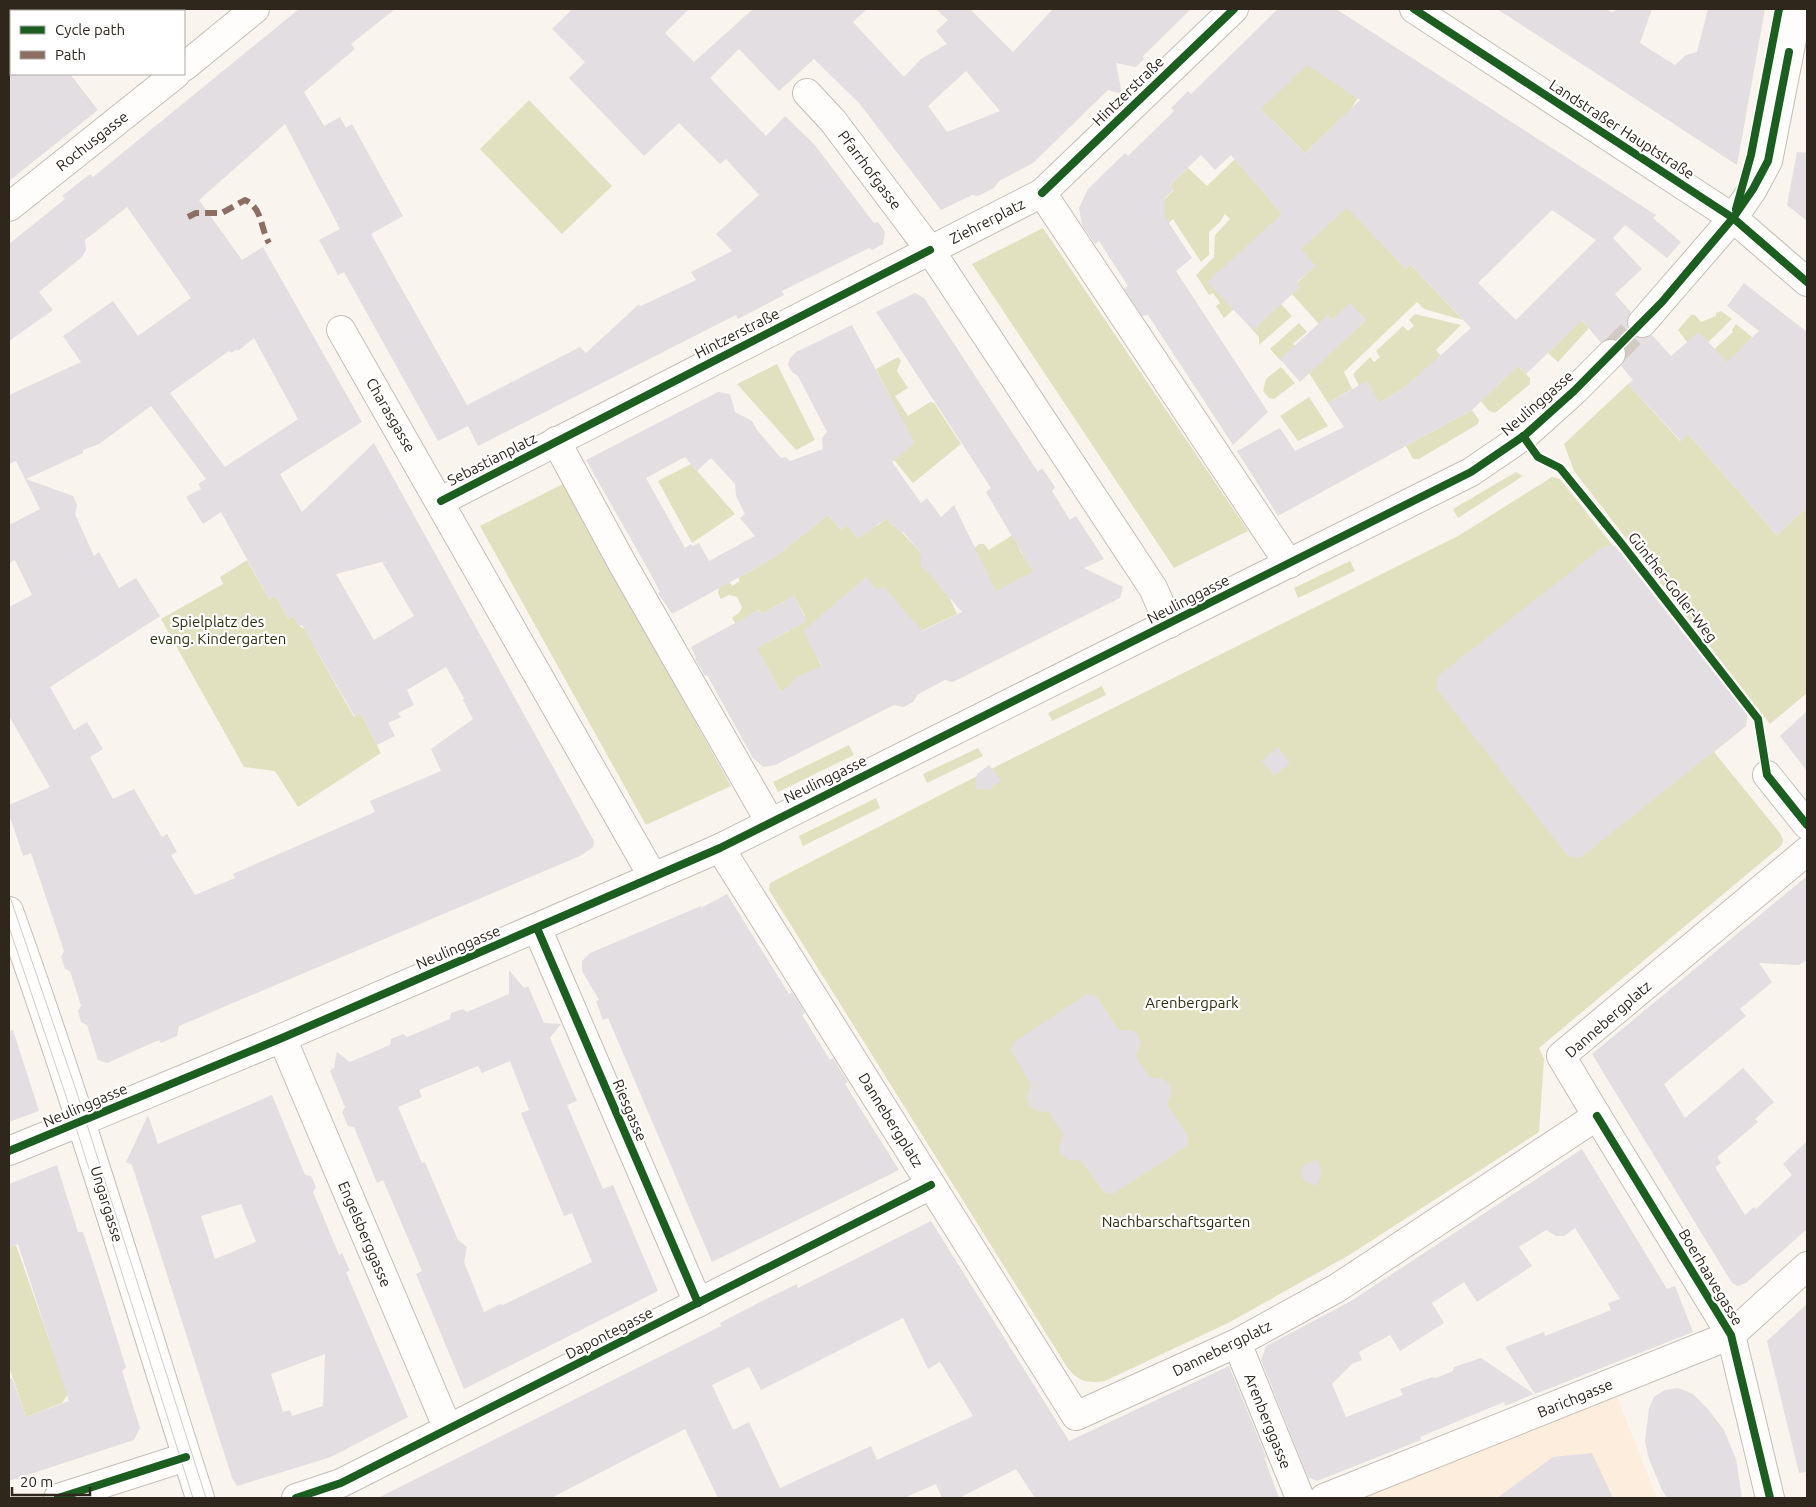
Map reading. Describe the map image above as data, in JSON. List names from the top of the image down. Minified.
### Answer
{"streets":{"street":["Hintzerstraße","Landstraßer Hauptstraße","Rochusgasse","Pfarrhofgasse","Ziehrerplatz","Neulinggasse","Charasgasse","Sebastianplatz","Dannebergplatz","Riesgasse","Ungargasse","Engelsberggasse","Boerhaavegasse","Dapontegasse","Barichgasse","Arenberggasse"],"cycle path":["Günther-Goller-Weg"]},"crossings":[["Hintzerstraße","Pfarrhofgasse"],["Hintzerstraße","Ziehrerplatz"],["Hintzerstraße","Sebastianplatz"],["Pfarrhofgasse","Ziehrerplatz"],["Ziehrerplatz","Neulinggasse"],["Neulinggasse","Sebastianplatz"],["Neulinggasse","Dannebergplatz"],["Neulinggasse","Riesgasse"],["Neulinggasse","Ungargasse"],["Neulinggasse","Engelsberggasse"],["Charasgasse","Sebastianplatz"],["Dannebergplatz","Boerhaavegasse"],["Dannebergplatz","Dapontegasse"],["Dannebergplatz","Arenberggasse"],["Riesgasse","Dapontegasse"],["Engelsberggasse","Dapontegasse"],["Boerhaavegasse","Barichgasse"]],"parks":["Spielplatz des evang. Kindergarten","Arenbergpark","Nachbarschaftsgarten"],"legend":["Cycle path","Path"],"scale_bar":"20 m"}
